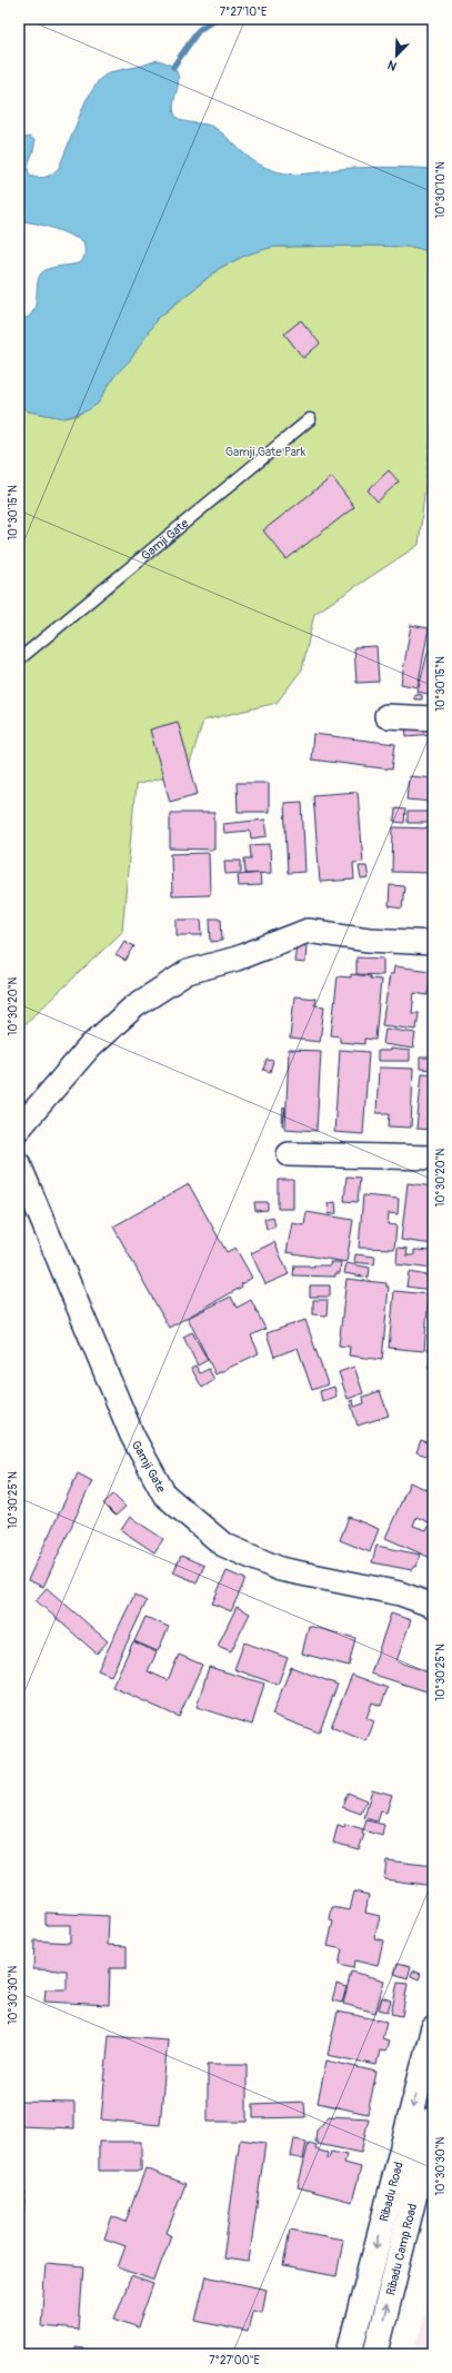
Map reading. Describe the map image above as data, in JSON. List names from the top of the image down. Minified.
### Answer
{"streets":{"main road":["Ribadu Road","Ribadu Camp Road"],"street":["Gamji Gate"]},"one_way":["Ribadu Road","Ribadu Camp Road"],"parks":["Gamji Gate Park"],"north":"bottom left","coordinates":["7°27'10\"E","10°30'10\"N","10°30'15\"N","10°30'20\"N","10°30'25\"N","10°30'30\"N","7°27'00\"E"]}
